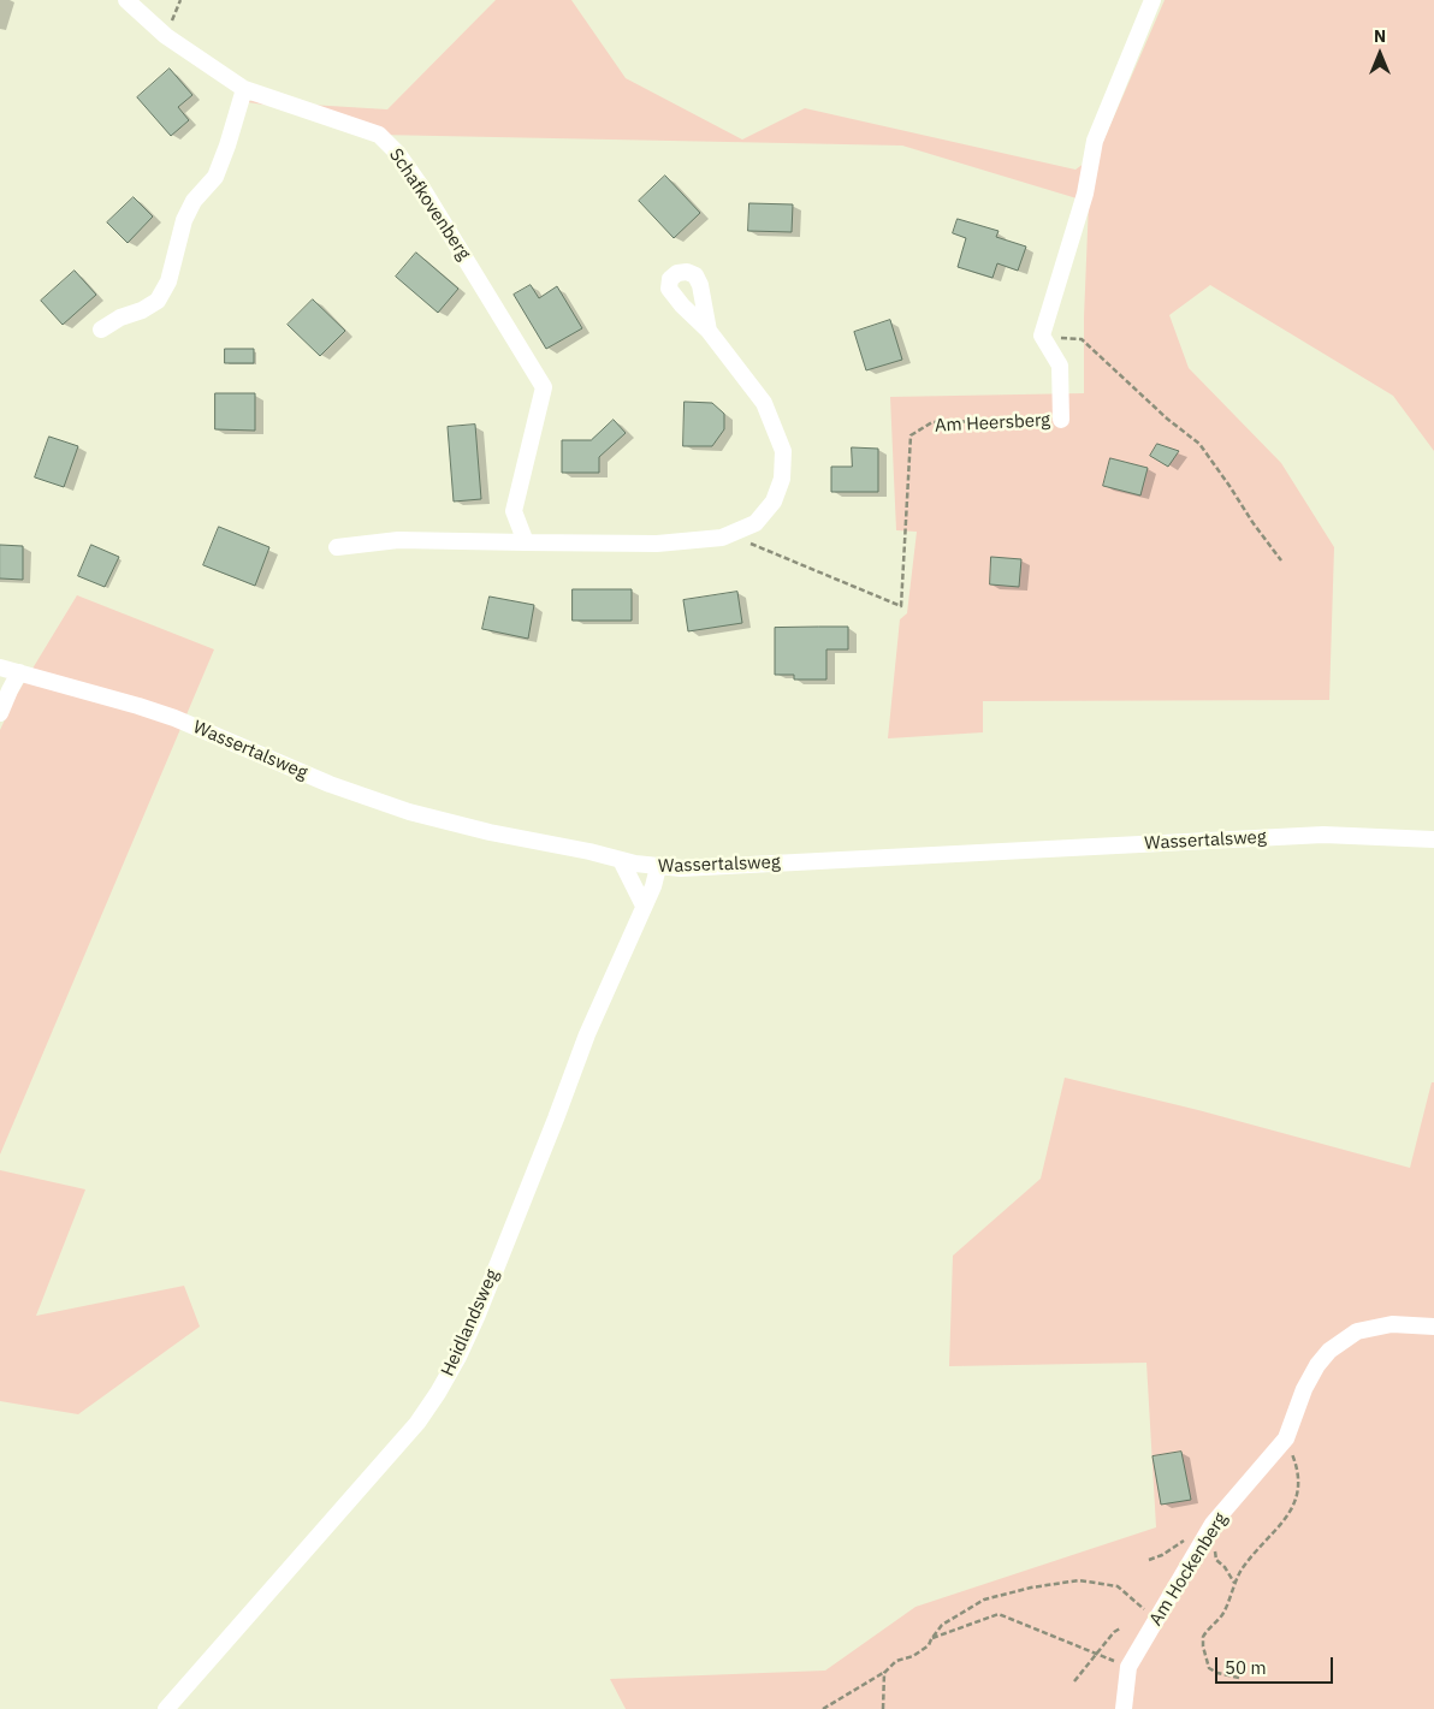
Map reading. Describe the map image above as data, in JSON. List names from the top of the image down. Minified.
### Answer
{"streets":{"street":["Schafkovenberg","Am Heersberg","Wassertalsweg","Heidlandsweg","Am Hockenberg"]},"crossings":[["Wassertalsweg","Heidlandsweg"]],"scale_bar":"50 m","north":"top"}
